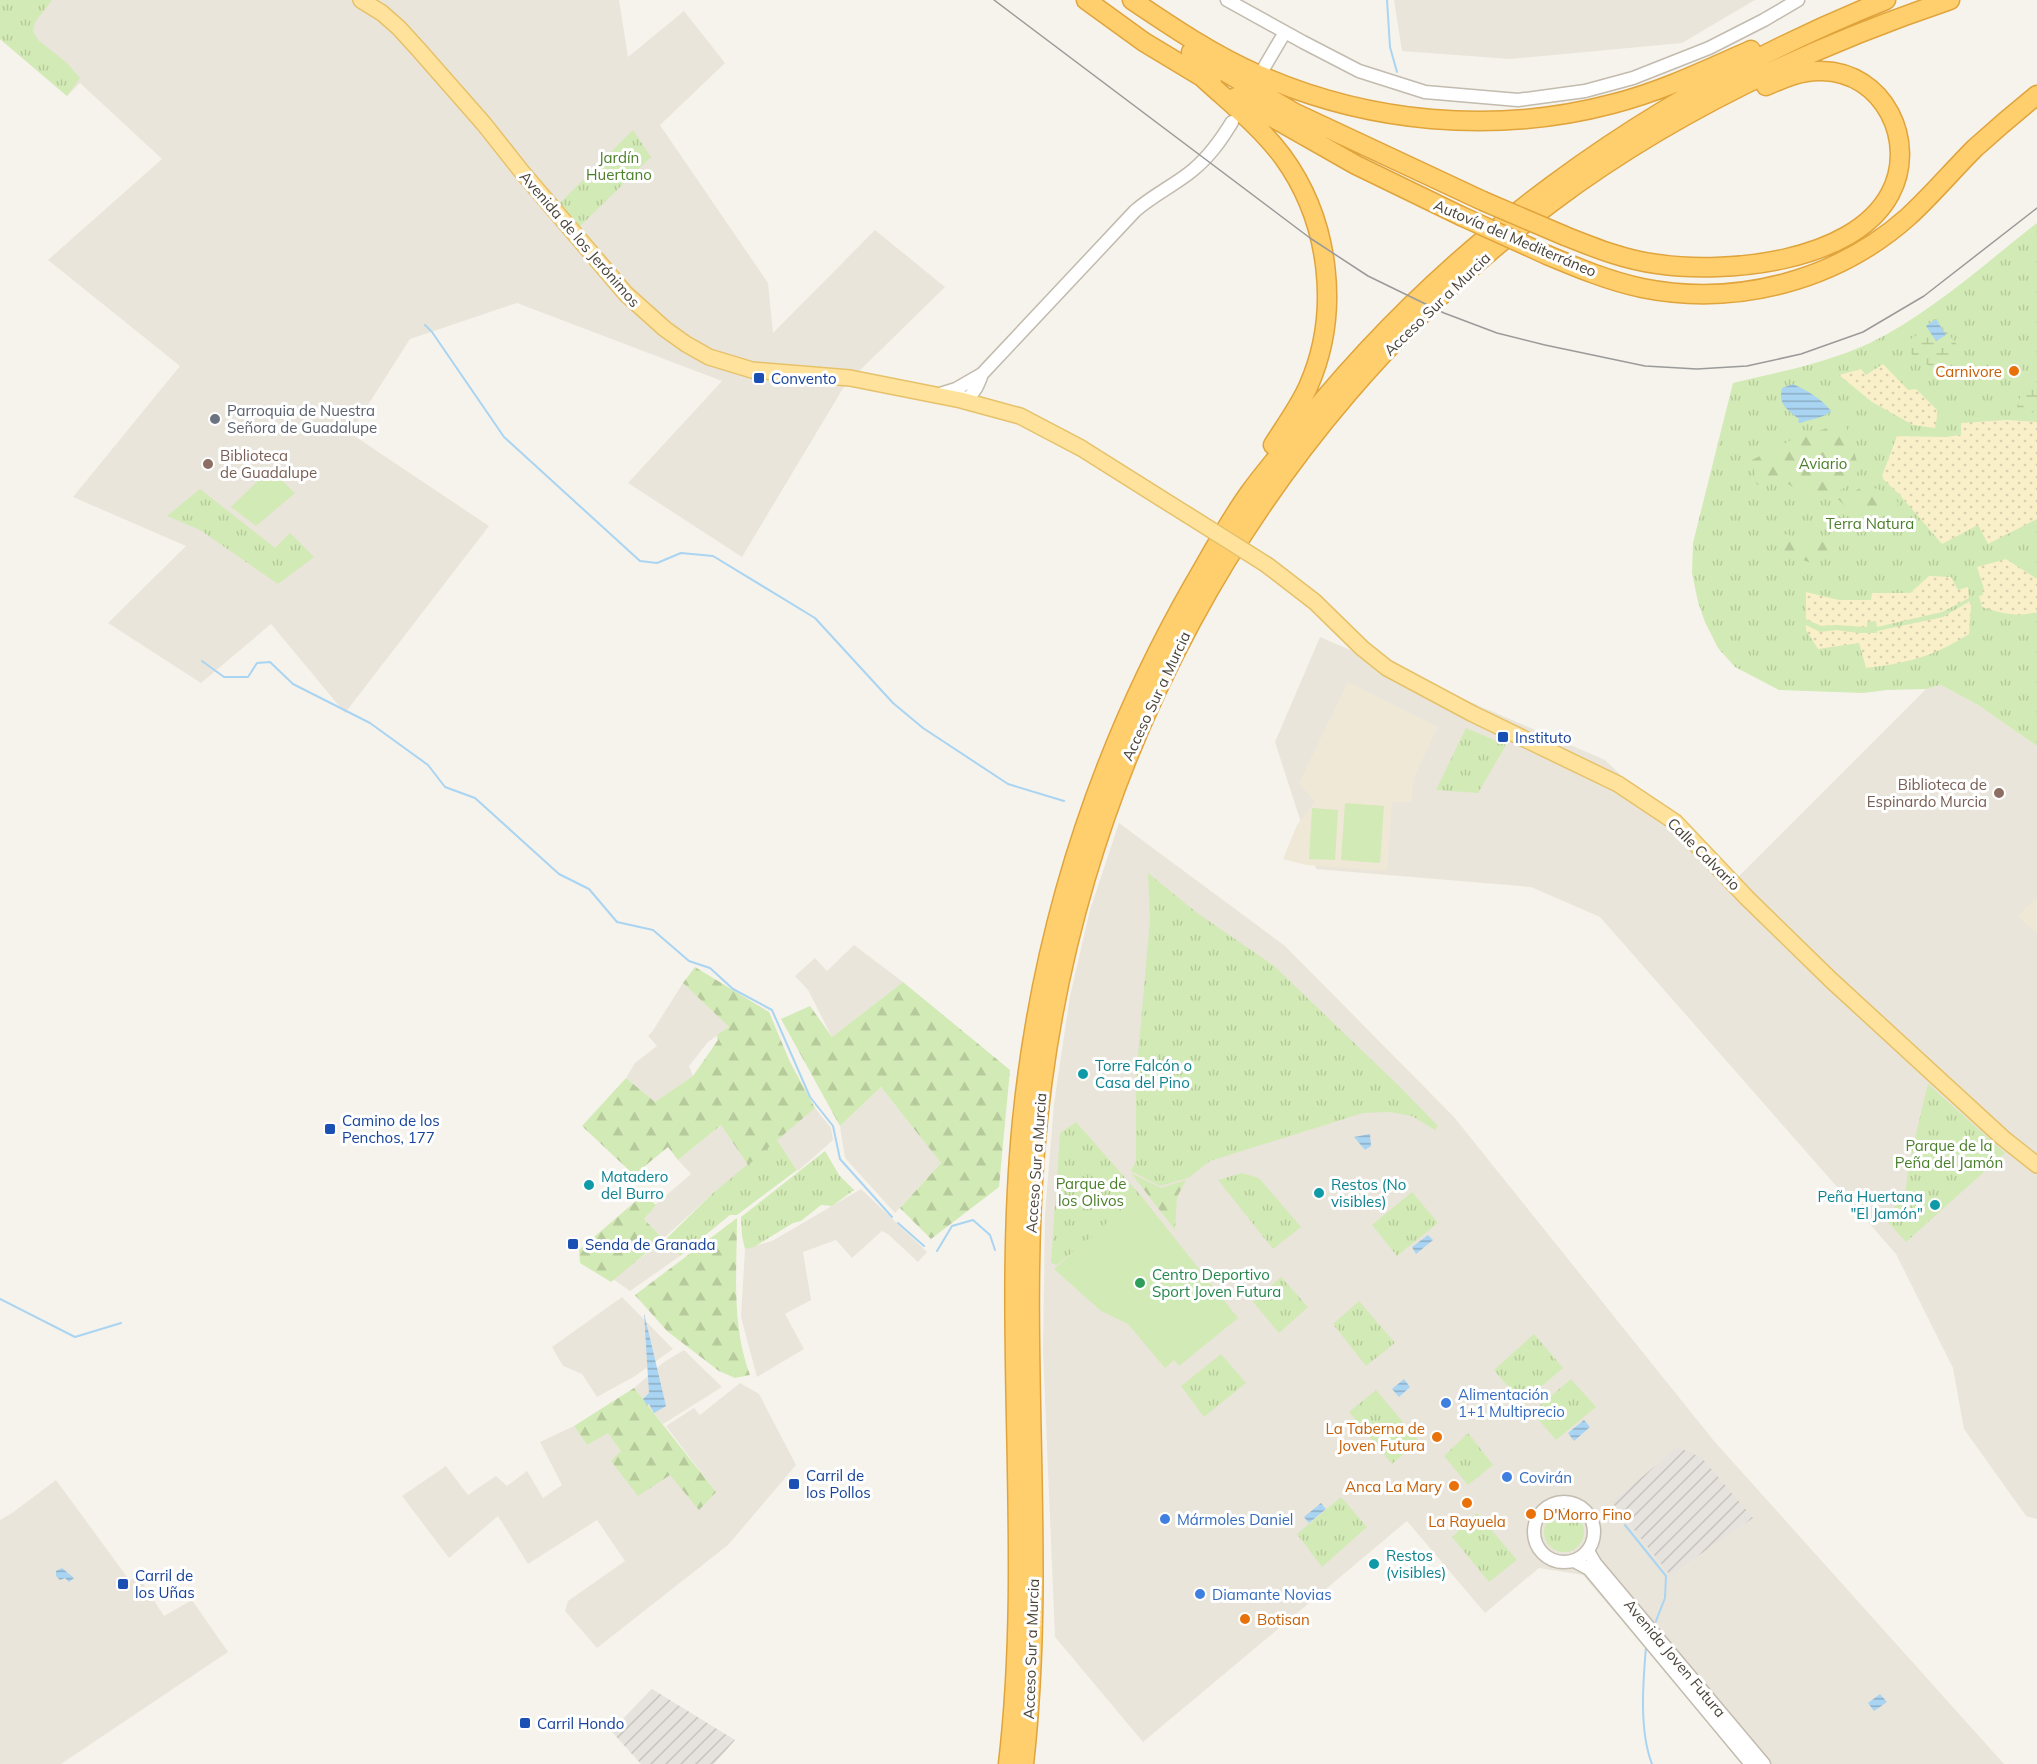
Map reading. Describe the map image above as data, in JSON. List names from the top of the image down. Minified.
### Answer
{"streets":{"highway":["Autovía del Mediterráneo","Acceso Sur a Murcia"],"main road":["Avenida de los Jerónimos","Calle Calvario"],"street":["Avenida Joven Futura"]},"crossings":[["Avenida de los Jerónimos","Calle Calvario"]],"parks":["Jardín Huertano","Aviario","Terra Natura","Parque de la Peña del Jamón","Parque de los Olivos"],"places":{"other":["Carnivore","Parroquia de Nuestra Señora de Guadalupe","Biblioteca de Guadalupe","Biblioteca de Espinardo Murcia","Torre Falcón o Casa del Pino","Matadero del Burro","Restos (No visibles)","Peña Huertana \"El Jamón\"","Centro Deportivo Sport Joven Futura","Alimentación 1+1 Multiprecio","La Taberna de Joven Futura","Covirán","Anca La Mary","La Rayuela","D'Morro Fino","Mármoles Daniel","Restos (visibles)","Diamante Novias","Botisan"],"transit":["Convento","Instituto","Camino de los Penchos, 177","Senda de Granada","Carril de los Pollos","Carril de los Uñas","Carril Hondo"]}}
